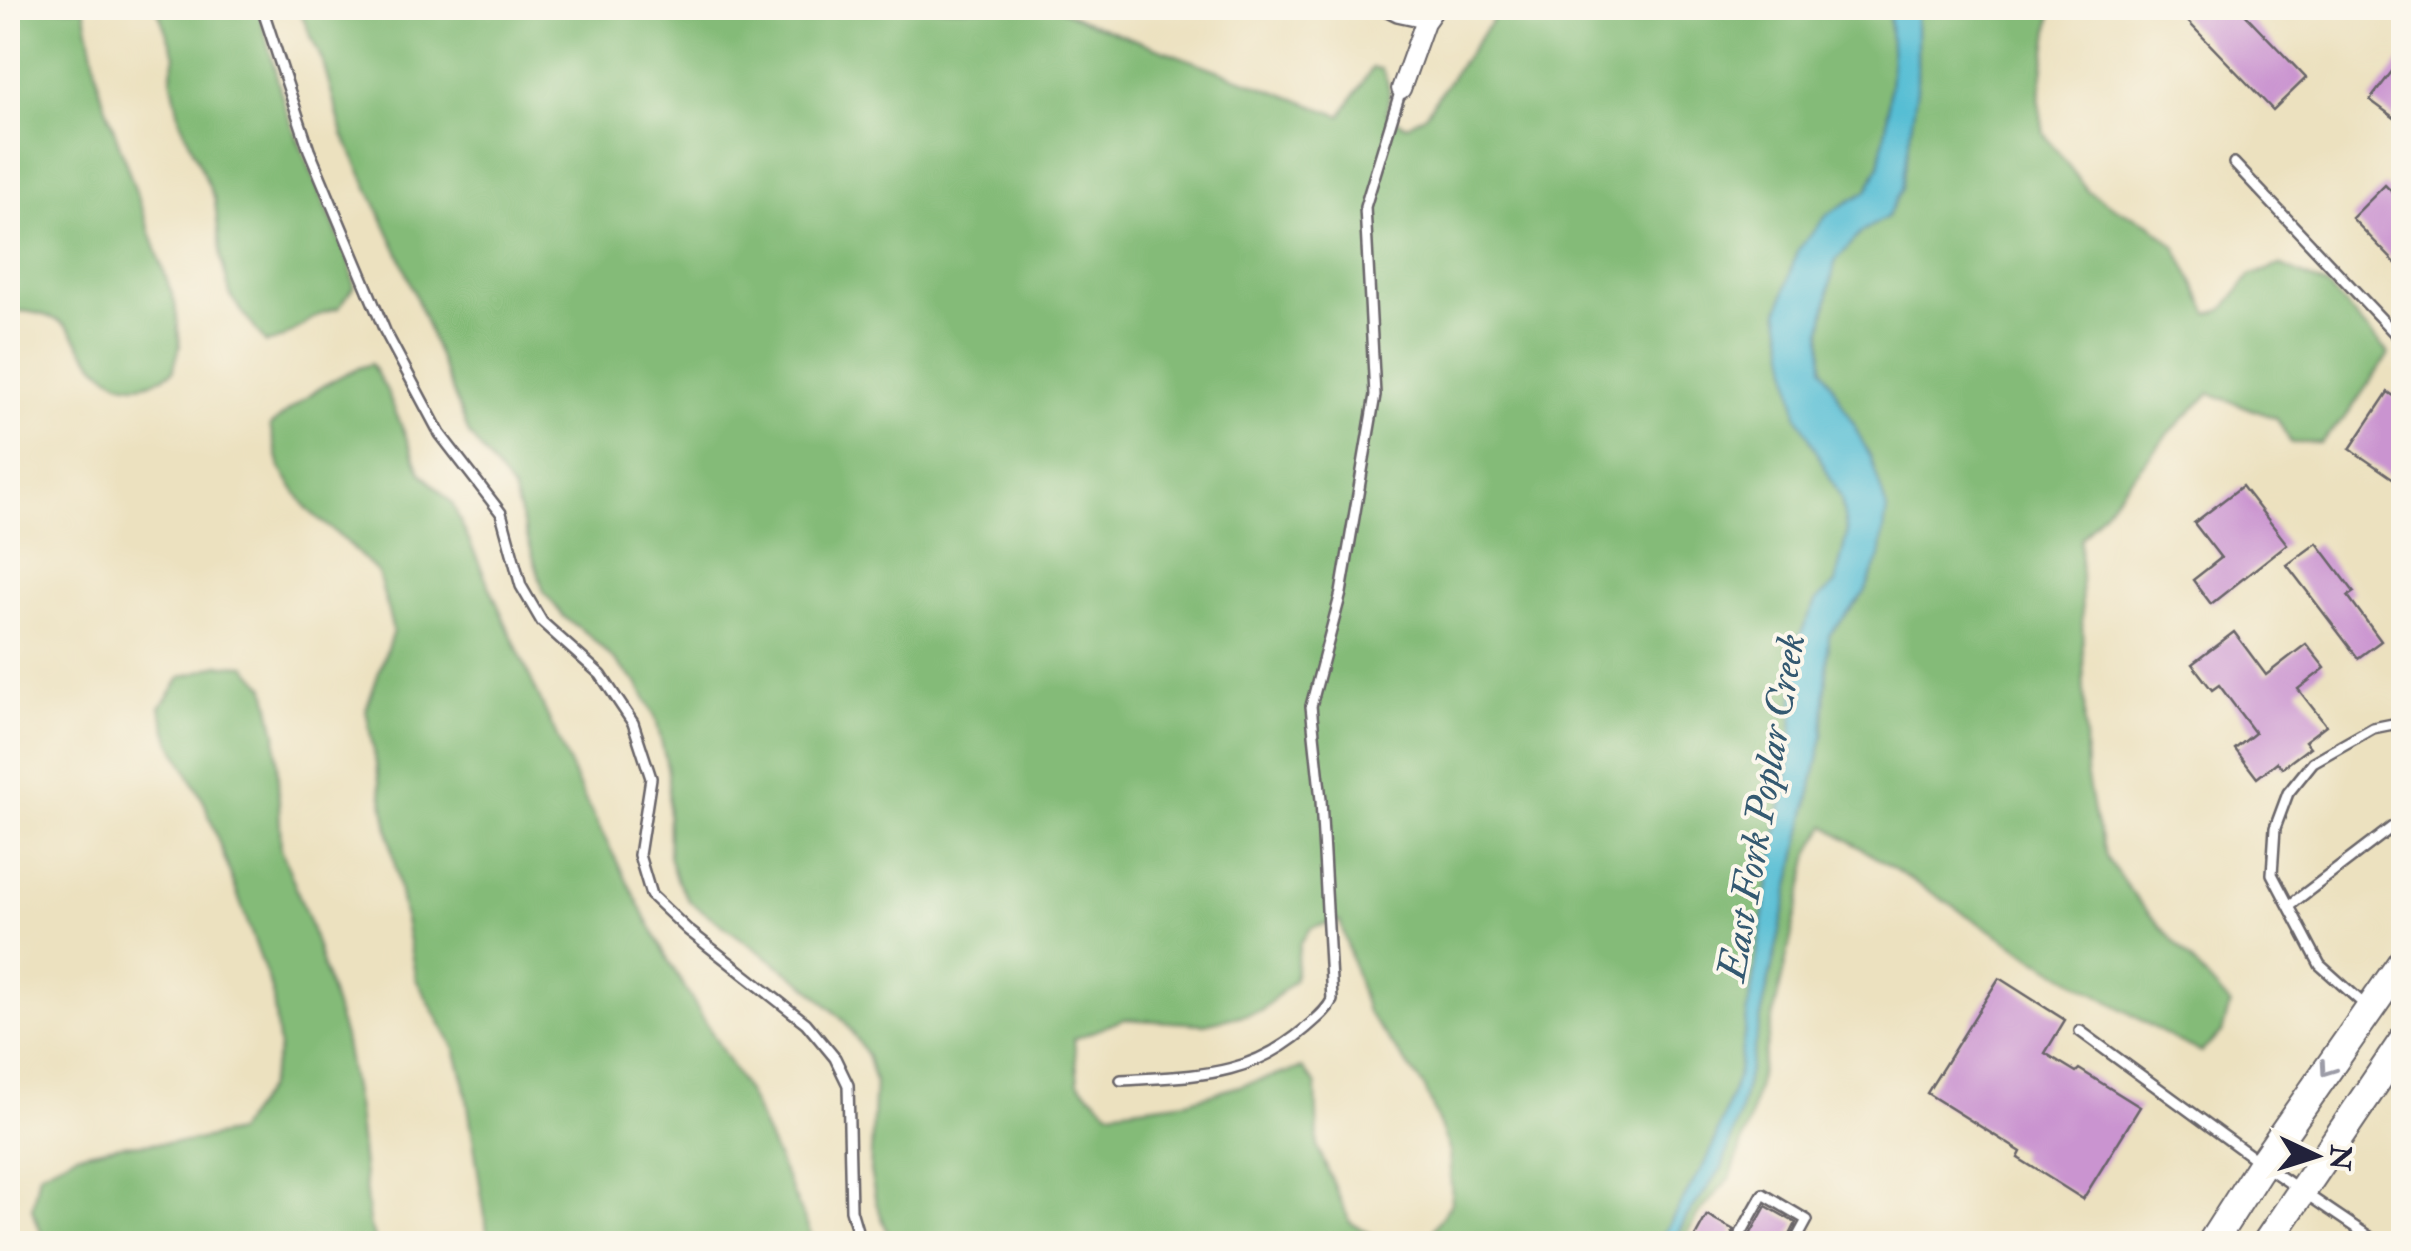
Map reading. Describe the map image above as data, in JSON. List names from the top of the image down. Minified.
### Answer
{"water":["East Fork Poplar Creek"],"north":"right"}
